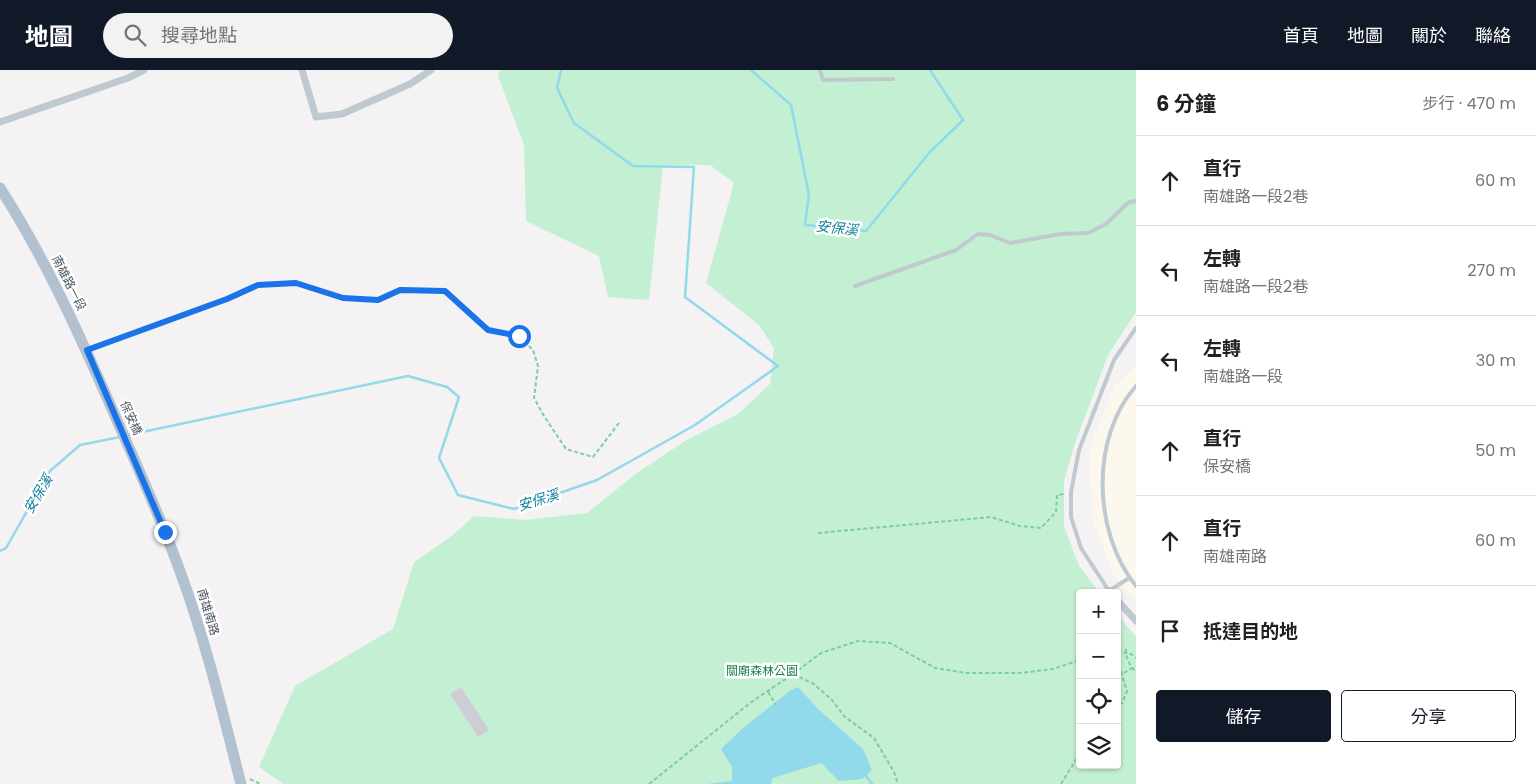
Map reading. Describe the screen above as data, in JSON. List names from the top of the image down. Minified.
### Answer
{"streets":{"main road":["南雄路一段","保安橋","南雄南路"]},"crossings":[["南雄路一段","保安橋"],["保安橋","南雄南路"]],"water":["安保溪"],"parks":["關廟森林公園"],"page":{"header":"地圖","search":"搜尋地點","nav":["首頁","地圖","關於","聯絡"],"heading":["6 分鐘","步行 · 470 m"],"list":[["直行","南雄路一段2巷","60 m"],["左轉","南雄路一段2巷","270 m"],["左轉","南雄路一段","30 m"],["直行","保安橋","50 m"],["直行","南雄南路","60 m"],"抵達目的地"],"map_buttons":["+","−"],"buttons":["儲存","分享"]}}
